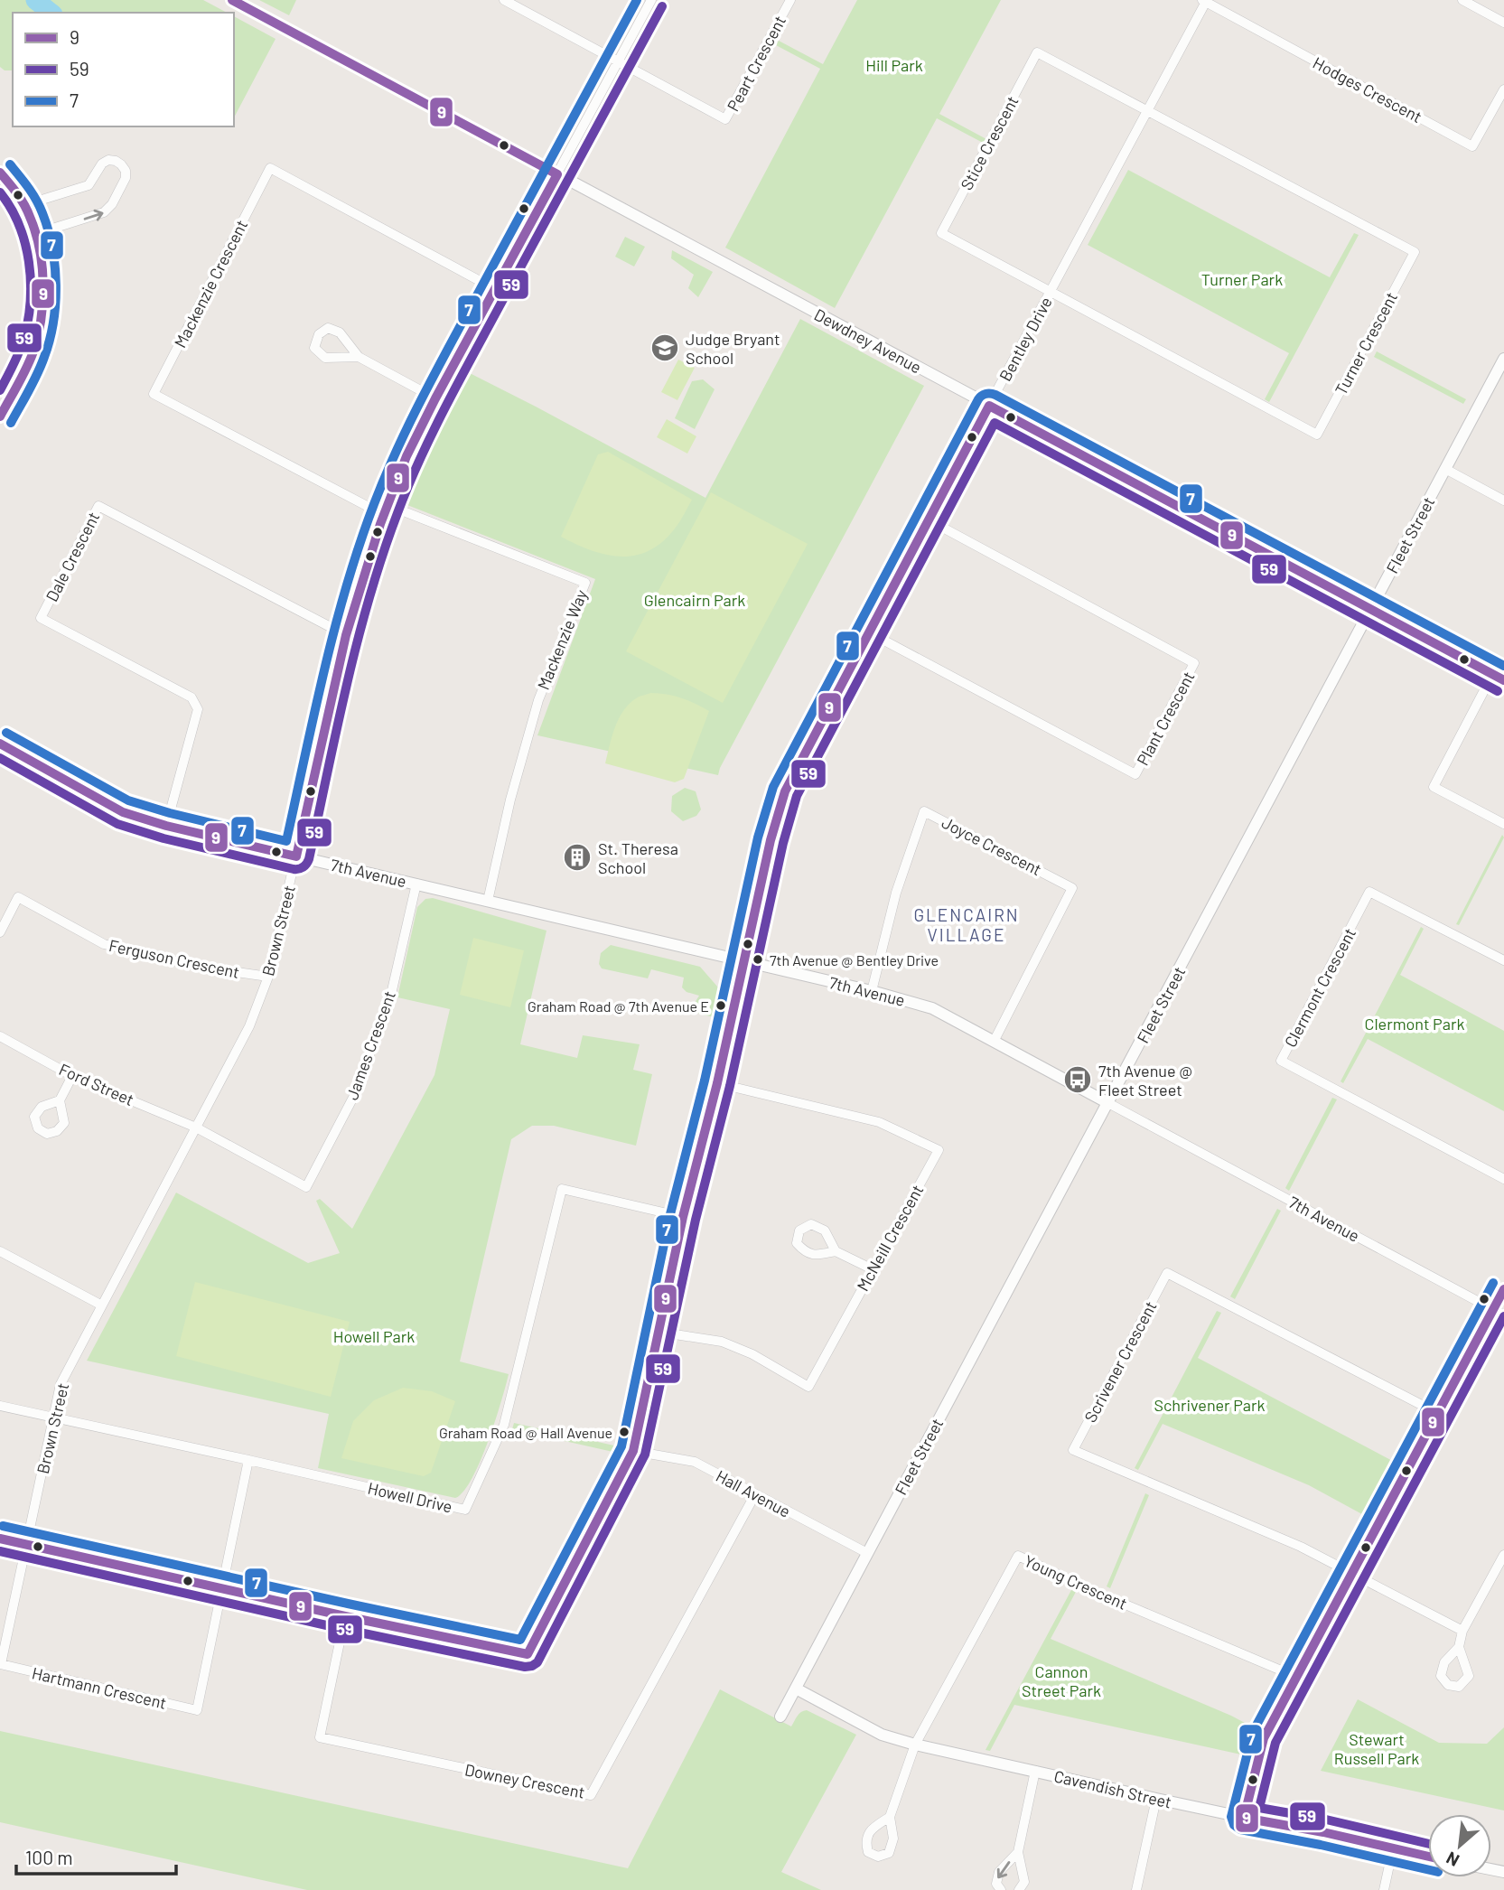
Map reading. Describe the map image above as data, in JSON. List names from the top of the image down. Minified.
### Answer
{"streets":{"street":["Peart Crescent","Hodges Crescent","Stice Crescent","Mackenzie Crescent","Bentley Drive","Dewdney Avenue","Turner Crescent","Fleet Street","Dale Crescent","Mackenzie Way","Plant Crescent","Joyce Crescent","7th Avenue","Brown Street","Ferguson Crescent","Clermont Crescent","James Crescent","Ford Street","McNeill Crescent","Scrivener Crescent","Hall Avenue","Howell Drive","Young Crescent","Hartmann Crescent","Downey Crescent","Cavendish Street"]},"crossings":[["Peart Crescent","Brown Street"],["Hodges Crescent","Bentley Drive"],["Stice Crescent","Bentley Drive"],["Stice Crescent","Turner Crescent"],["Mackenzie Crescent","Brown Street"],["Bentley Drive","Dewdney Avenue"],["Bentley Drive","Turner Crescent"],["Bentley Drive","Plant Crescent"],["Bentley Drive","7th Avenue"],["Bentley Drive","McNeill Crescent"],["Bentley Drive","Hall Avenue"],["Bentley Drive","Howell Drive"],["Bentley Drive","Downey Crescent"],["Dewdney Avenue","Fleet Street"],["Dewdney Avenue","Brown Street"],["Fleet Street","7th Avenue"],["Fleet Street","Hall Avenue"],["Fleet Street","Cavendish Street"],["Dale Crescent","7th Avenue"],["Dale Crescent","Brown Street"],["Mackenzie Way","7th Avenue"],["Mackenzie Way","Brown Street"],["Joyce Crescent","7th Avenue"],["7th Avenue","Brown Street"],["7th Avenue","James Crescent"],["Brown Street","Ferguson Crescent"],["Brown Street","James Crescent"],["Brown Street","Ford Street"],["Brown Street","Howell Drive"],["Brown Street","Hartmann Crescent"],["James Crescent","Ford Street"],["Hall Avenue","Downey Crescent"],["Young Crescent","Cavendish Street"]],"districts":["GLENCAIRN VILLAGE"],"parks":["Hill Park","Turner Park","Glencairn Park","Clermont Park","Howell Park","Schrivener Park","Cannon Street Park","Stewart Russell Park"],"places":{"school or university":["Judge Bryant School"],"building":["St. Theresa School"],"other":["7th Avenue @ Bentley Drive","Graham Road @ 7th Avenue E","Graham Road @ Hall Avenue"],"bus stop":["7th Avenue @ Fleet Street"]},"lines":["transit line 9","transit line 7","transit line 59"],"legend":["9","59","7"],"scale_bar":"100 m","north":"bottom left"}
